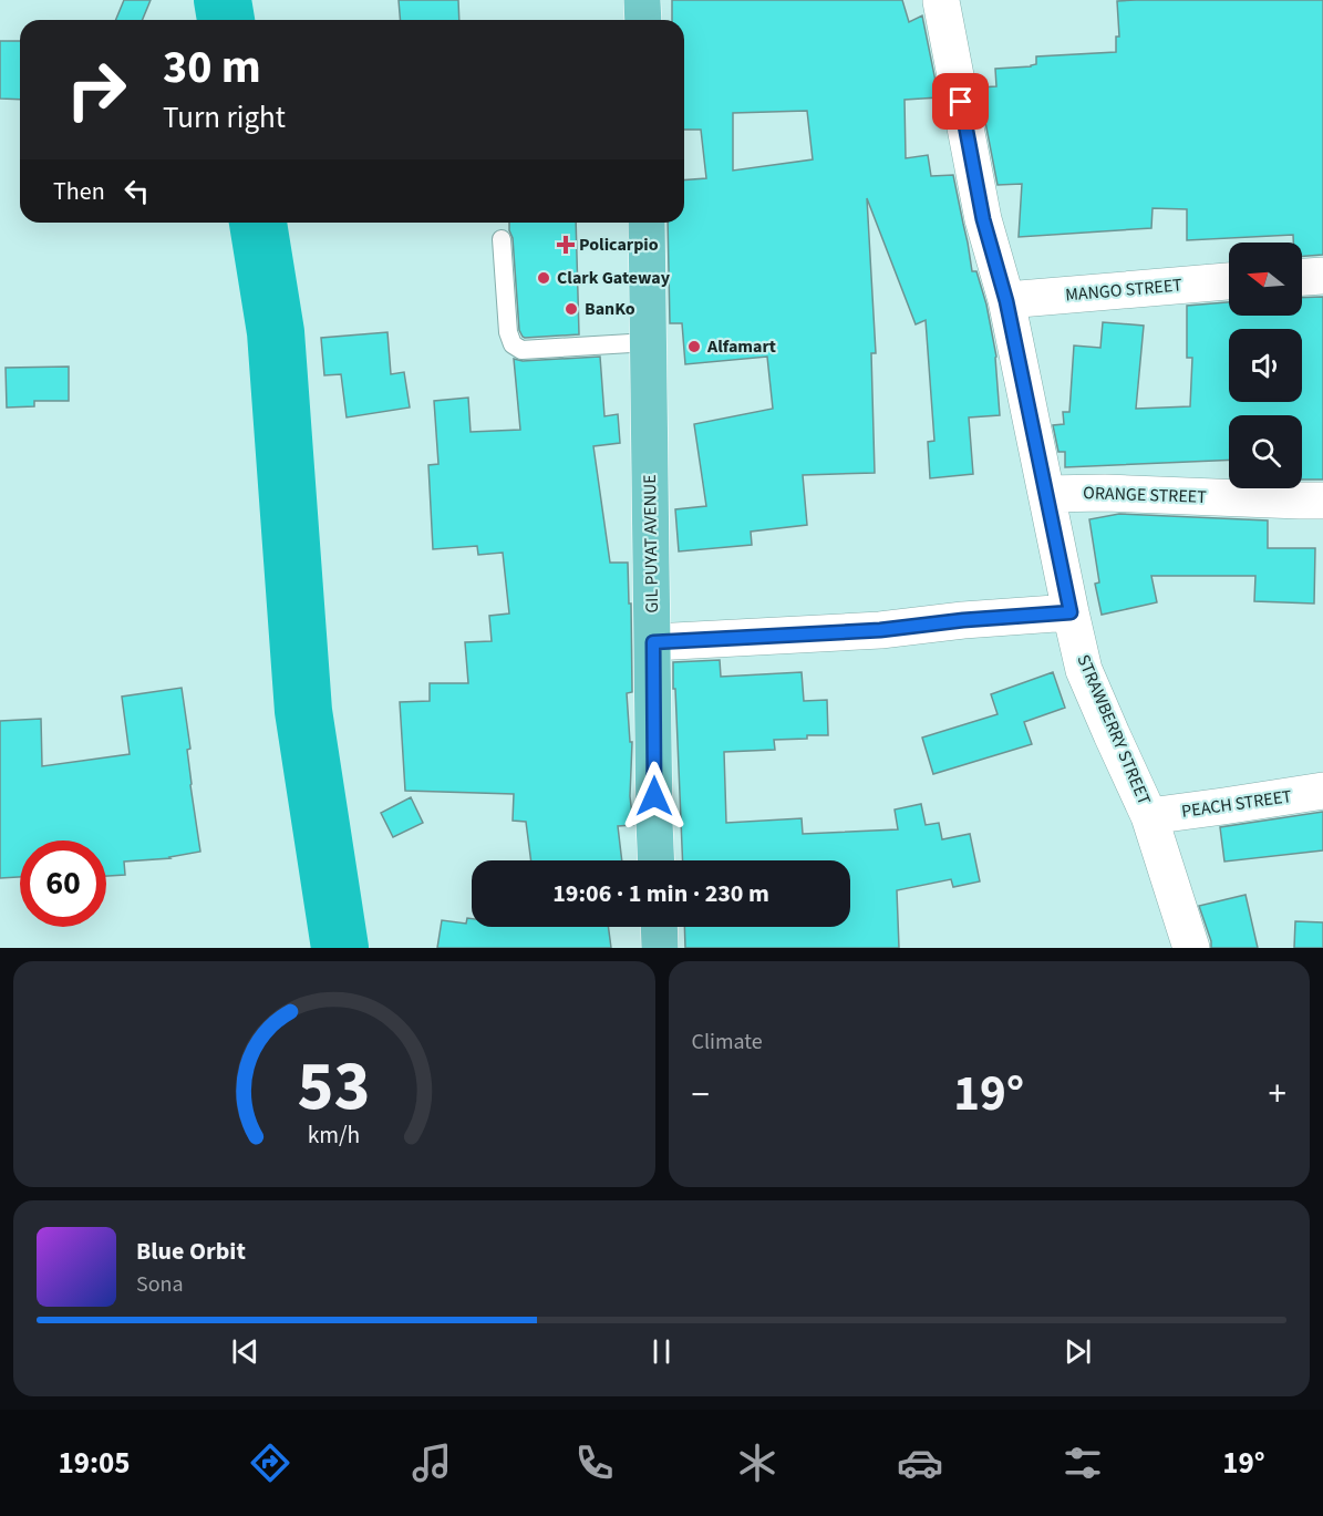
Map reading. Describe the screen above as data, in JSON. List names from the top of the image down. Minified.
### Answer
{"streets":{"main road":["GIL PUYAT AVENUE"],"street":["MANGO STREET","ORANGE STREET","STRAWBERRY STREET","PEACH STREET"]},"crossings":[["MANGO STREET","STRAWBERRY STREET"],["ORANGE STREET","STRAWBERRY STREET"],["STRAWBERRY STREET","PEACH STREET"]],"places":{"health":["Policarpio"],"other":["Clark Gateway","BanKo","Alfamart"]},"north":"left","page":{"turn":["30 m","Turn right"],"then":"Then","limit":"60","trip":"19:06 · 1 min · 230 m","tile":"Climate","heat":["−","19°","+"],"song":["Blue Orbit","Sona"],"tabs":["19:05","19°"],"gauge":["53","km/h"]}}
